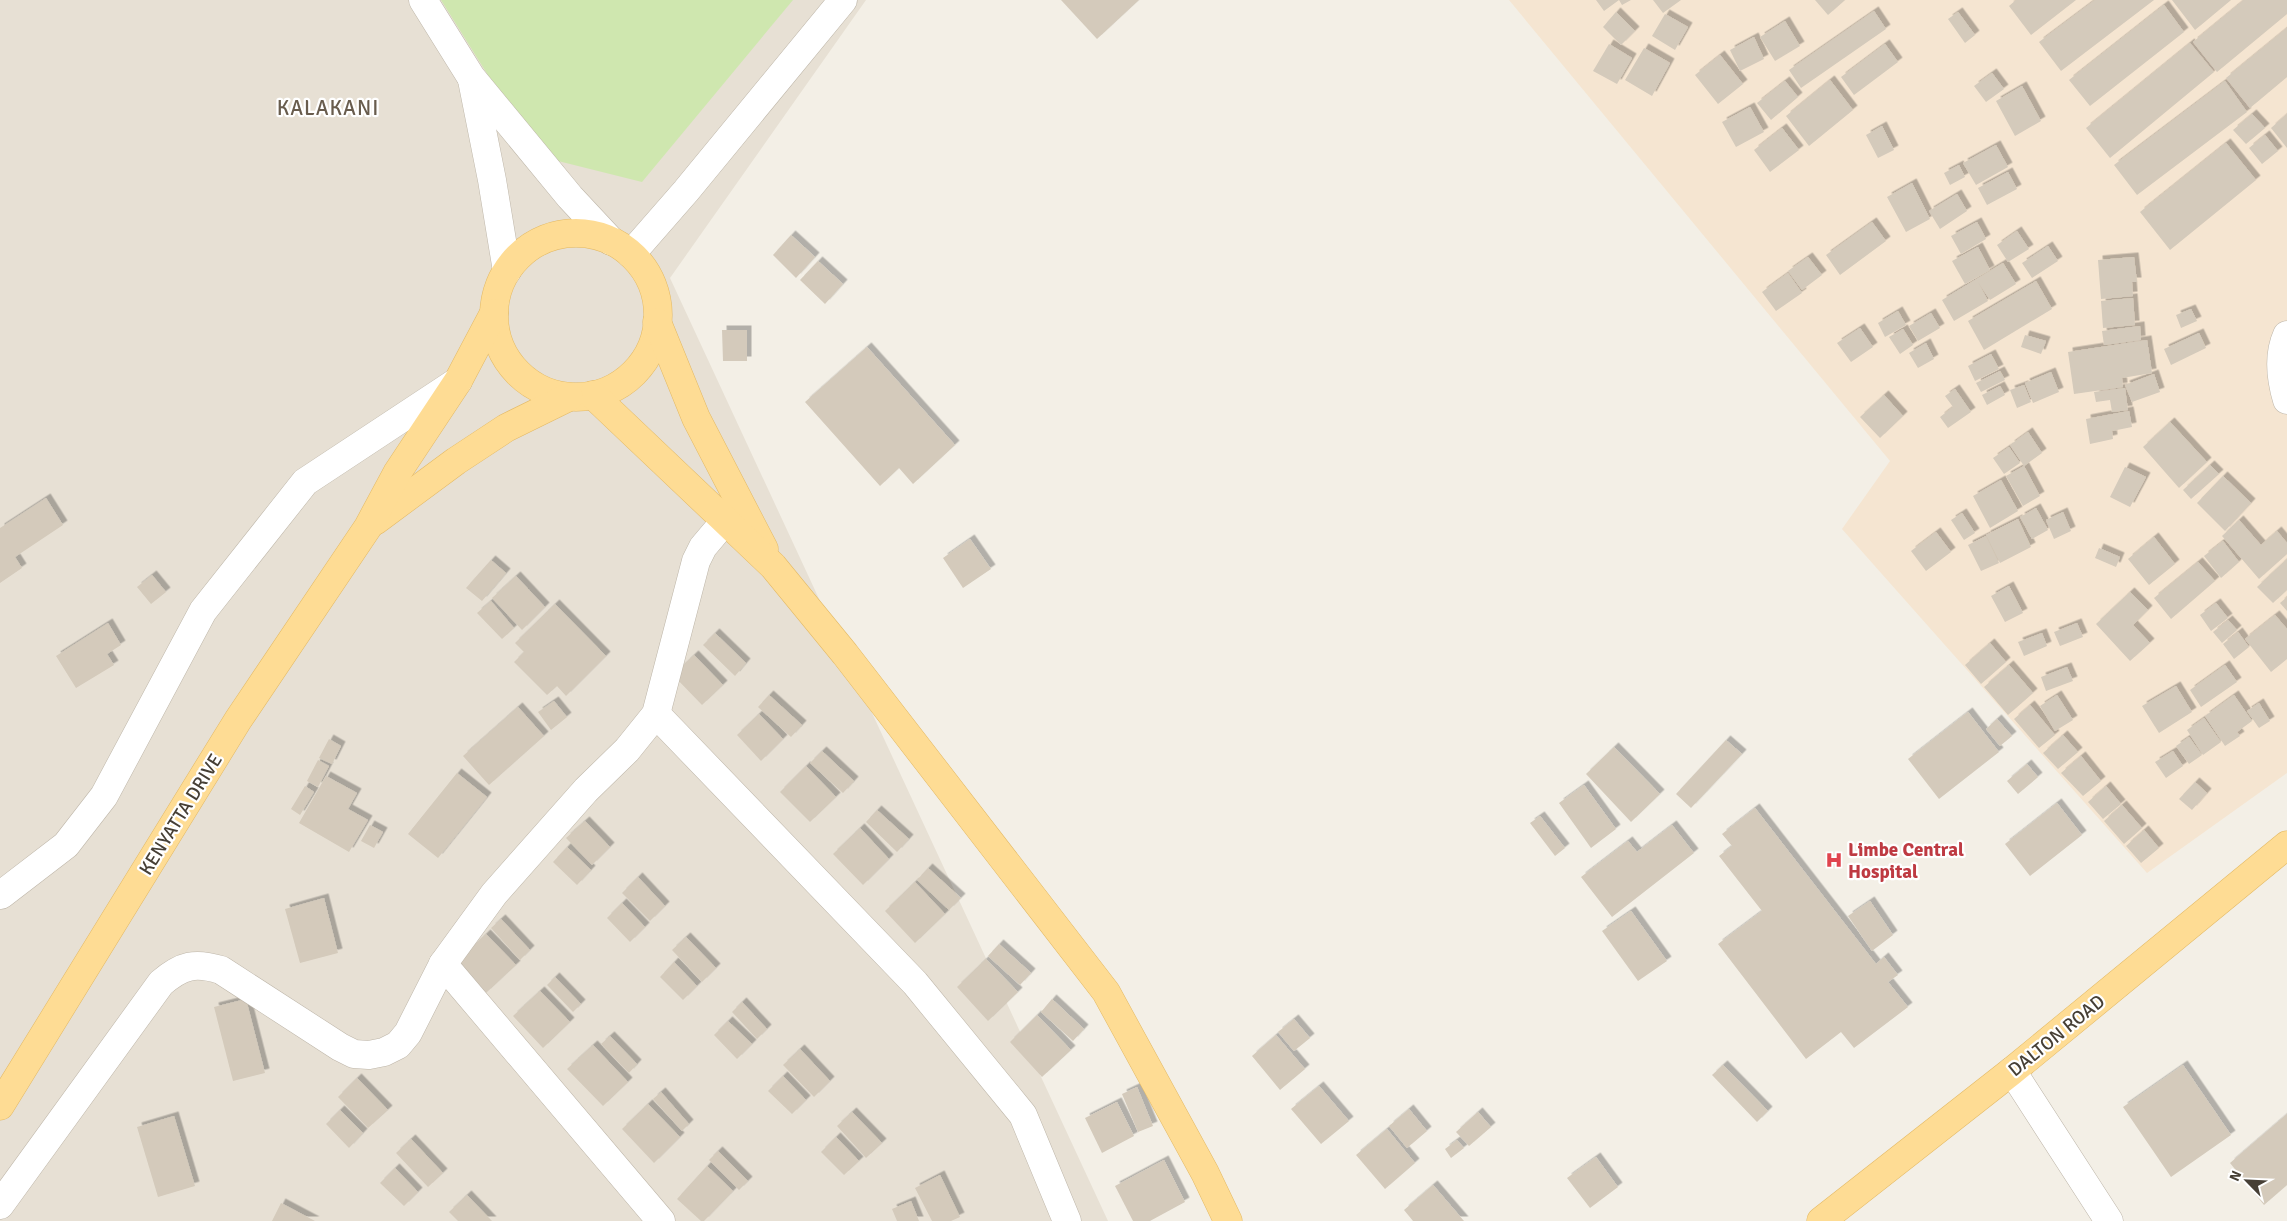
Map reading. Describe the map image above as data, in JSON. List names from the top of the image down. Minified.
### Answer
{"streets":{"main road":["KENYATTA DRIVE","DALTON ROAD"]},"districts":["KALAKANI"],"places":{"hospital":["Limbe Central Hospital"]},"north":"top left"}
